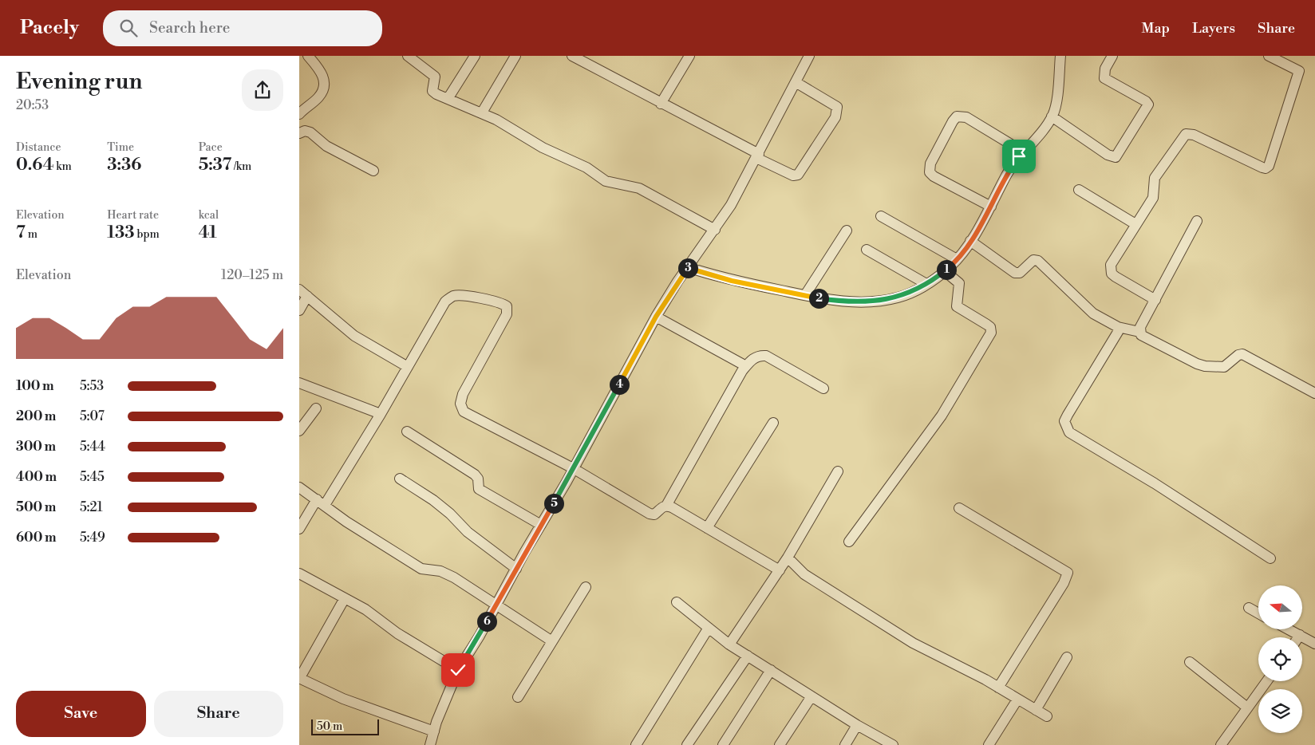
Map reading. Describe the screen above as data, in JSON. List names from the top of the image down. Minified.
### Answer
{"scale_bar":"50 m","north":"left","page":{"header":"Pacely","search":"Search here","nav":["Map","Layers","Share"],"heading":["Evening run","20:53"],"stats":[["Distance","0.64 km"],["Time","3:36"],["Pace","5:37 /km"],["Elevation","7 m"],["Heart rate","133 bpm"],["kcal","41"]],"pins":["3","1","2","4","5","6"],"chart":["Elevation","120–125 m"],"list":[{"name":"100 m","note":"5:53"},{"name":"200 m","note":"5:07"},{"name":"300 m","note":"5:44"},{"name":"400 m","note":"5:45"},{"name":"500 m","note":"5:21"},{"name":"600 m","note":"5:49"}],"buttons":["Save","Share"],"scale":"50 m"}}
